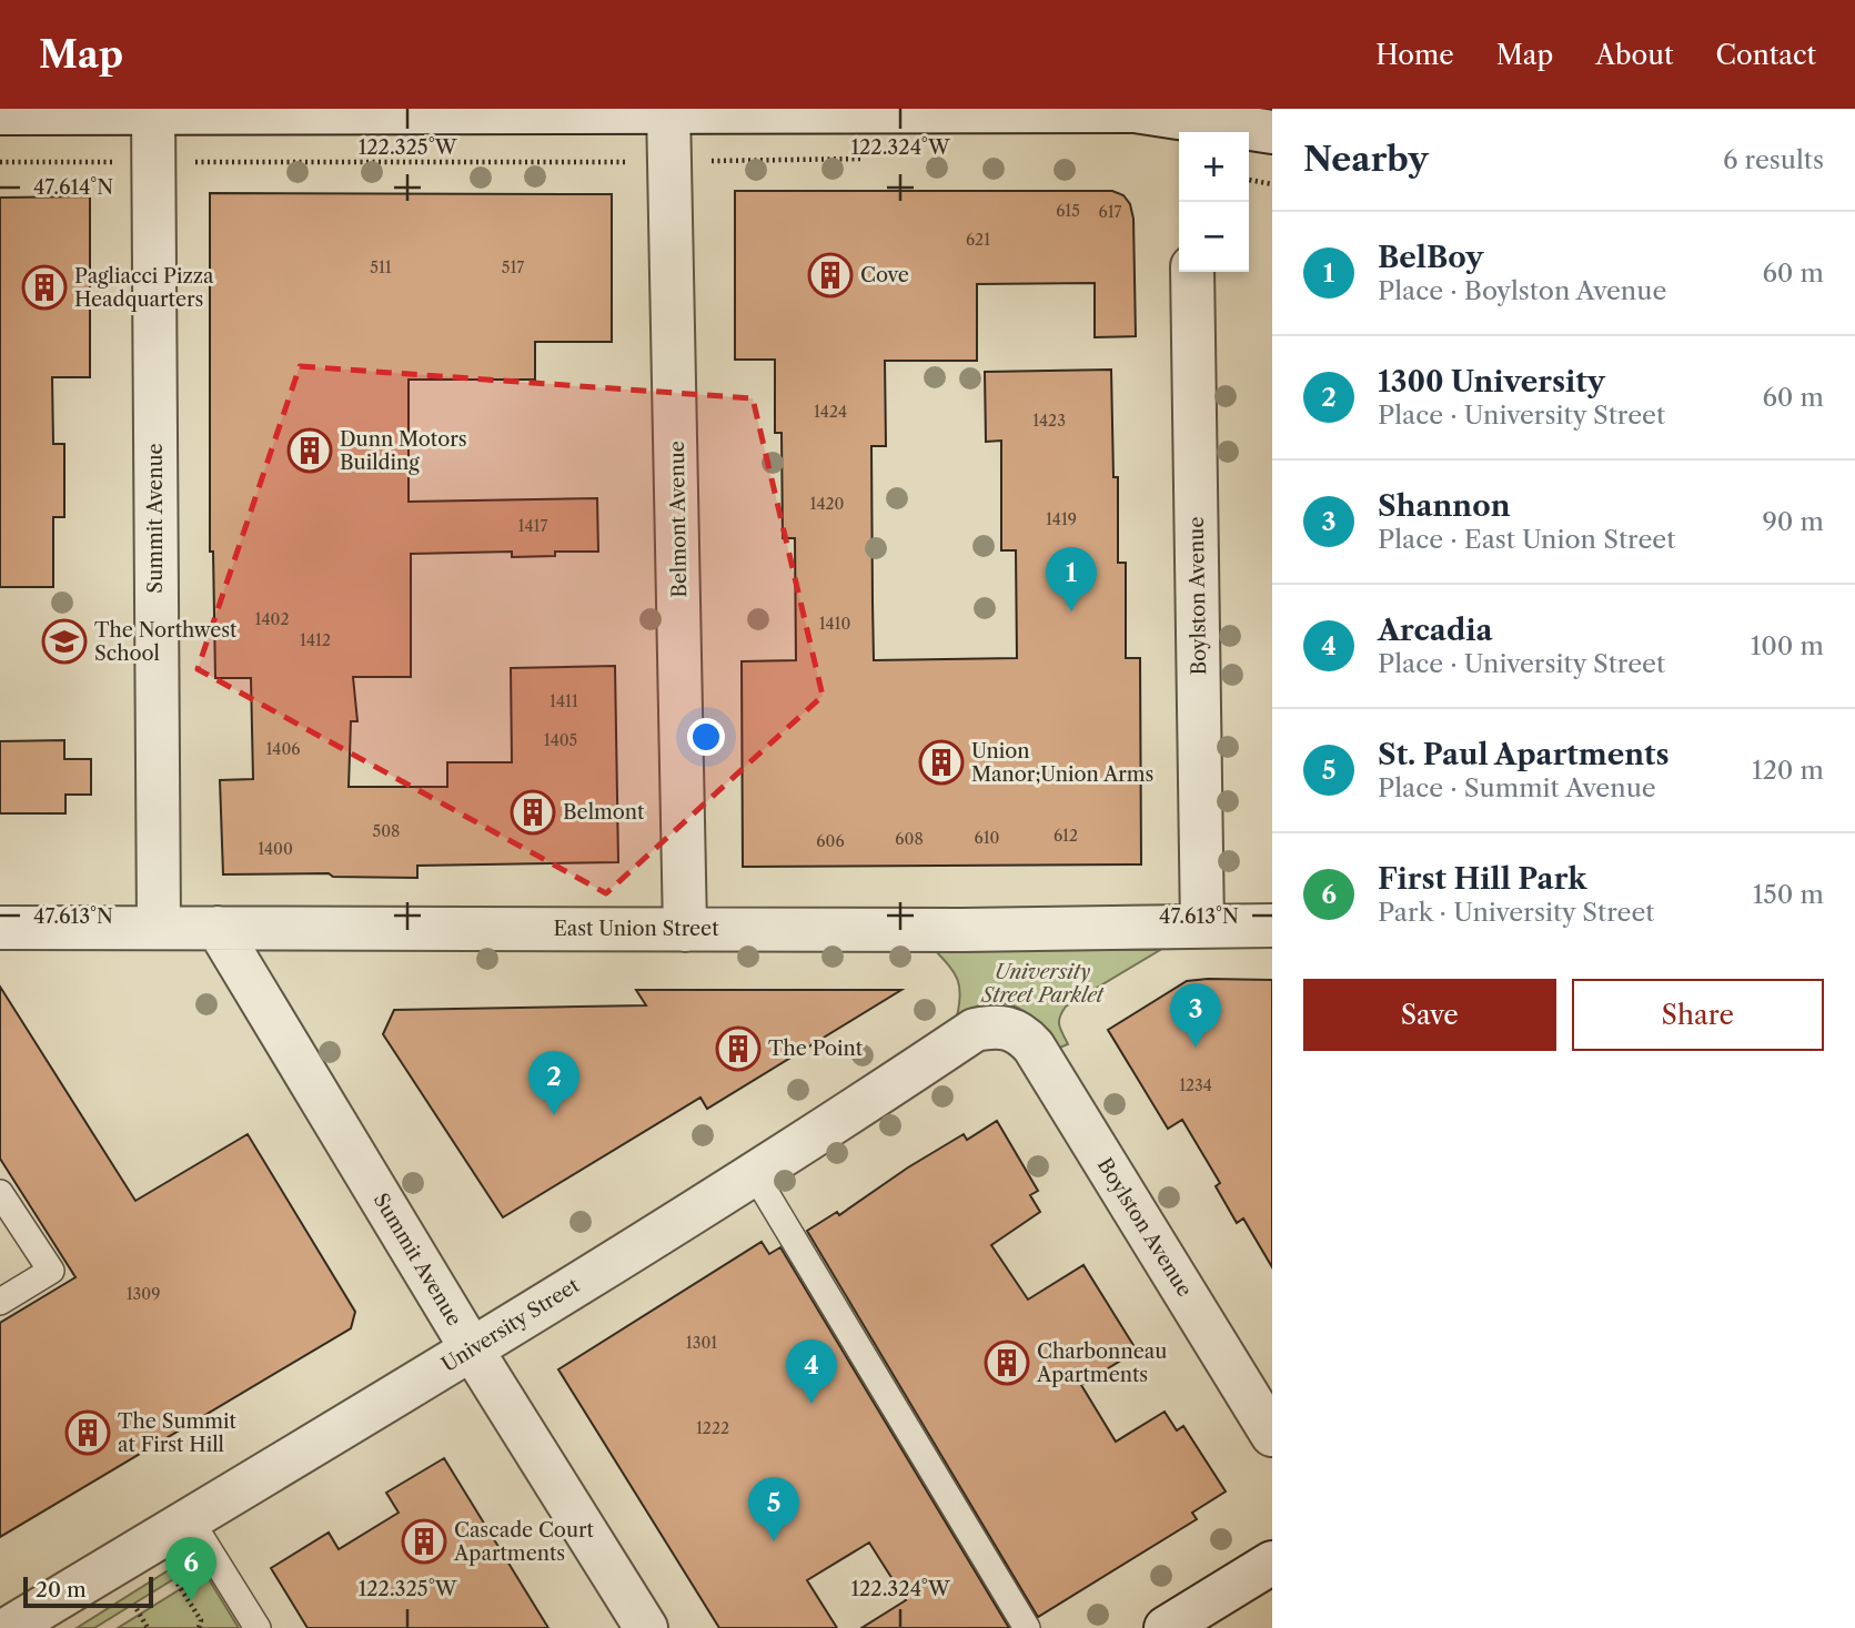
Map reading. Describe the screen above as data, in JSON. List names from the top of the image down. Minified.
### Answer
{"streets":{"street":["Summit Avenue","Belmont Avenue","Boylston Avenue","East Union Street","University Street"]},"crossings":[["Summit Avenue","East Union Street"],["Summit Avenue","University Street"],["Belmont Avenue","East Union Street"],["Boylston Avenue","East Union Street"],["Boylston Avenue","University Street"]],"parks":["University Street Parklet"],"places":{"building":["Cove","Pagliacci Pizza Headquarters","Dunn Motors Building","Union Manor;Union Arms","Belmont","The Point","Charbonneau Apartments","The Summit at First Hill","Cascade Court Apartments"],"school or university":["The Northwest School"]},"house_numbers":["615","617","621","511","517","1424","1423","1420","1419","1417","1402","1410","1412","1411","1405","1406","508","612","610","608","606","1400","1234","1309","1301","1222"],"scale_bar":"20 m","page":{"header":"Map","nav":["Home","Map","About","Contact"],"heading":["Nearby","6 results"],"map_buttons":["+","−"],"list":[{"mark":"1","name":"BelBoy","note":"Place · Boylston Avenue","value":"60 m"},{"mark":"2","name":"1300 University","note":"Place · University Street","value":"60 m"},{"mark":"3","name":"Shannon","note":"Place · East Union Street","value":"90 m"},{"mark":"4","name":"Arcadia","note":"Place · University Street","value":"100 m"},{"mark":"5","name":"St. Paul Apartments","note":"Place · Summit Avenue","value":"120 m"},{"mark":"6","name":"First Hill Park","note":"Park · University Street","value":"150 m"}],"pins":["1","3","2","4","5","6"],"buttons":["Save","Share"],"scale":"20 m"},"coordinates":["122.325°W","122.324°W","47.614°N","47.613°N"]}
